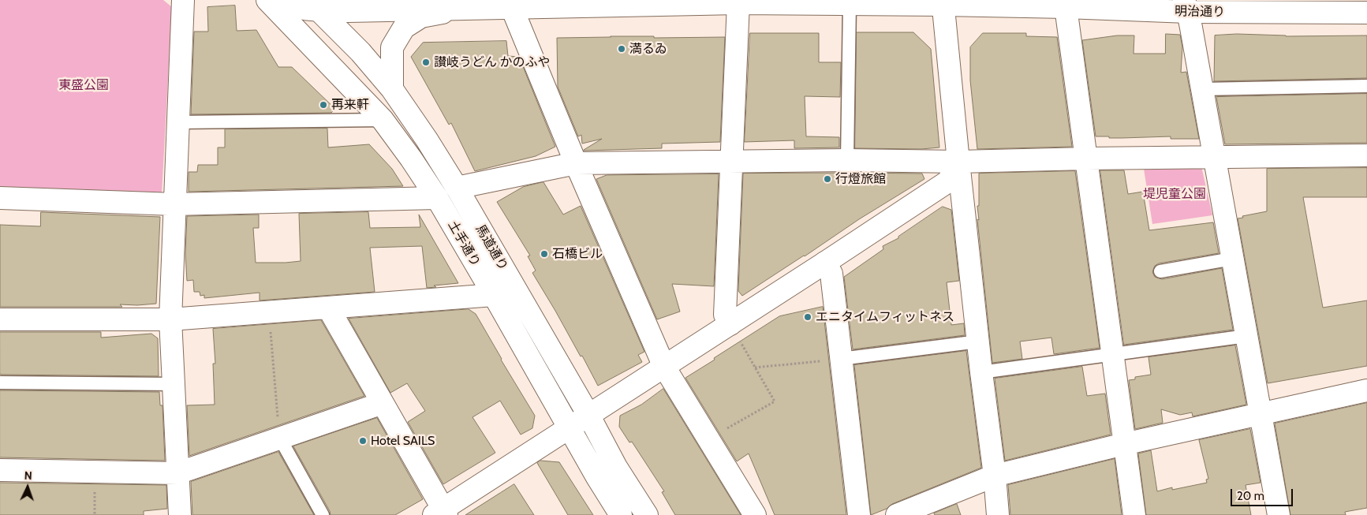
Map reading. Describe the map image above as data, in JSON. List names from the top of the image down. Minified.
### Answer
{"streets":{"street":["明治通り","土手通り","馬道通り"]},"crossings":[["明治通り","馬道通り"]],"parks":["東盛公園","堤児童公園"],"places":["満るゐ","讃岐うどん かのふや","再来軒","行燈旅館","石橋ビル","エニタイムフィットネス","Hotel SAILS"],"scale_bar":"20 m","north":"top"}
